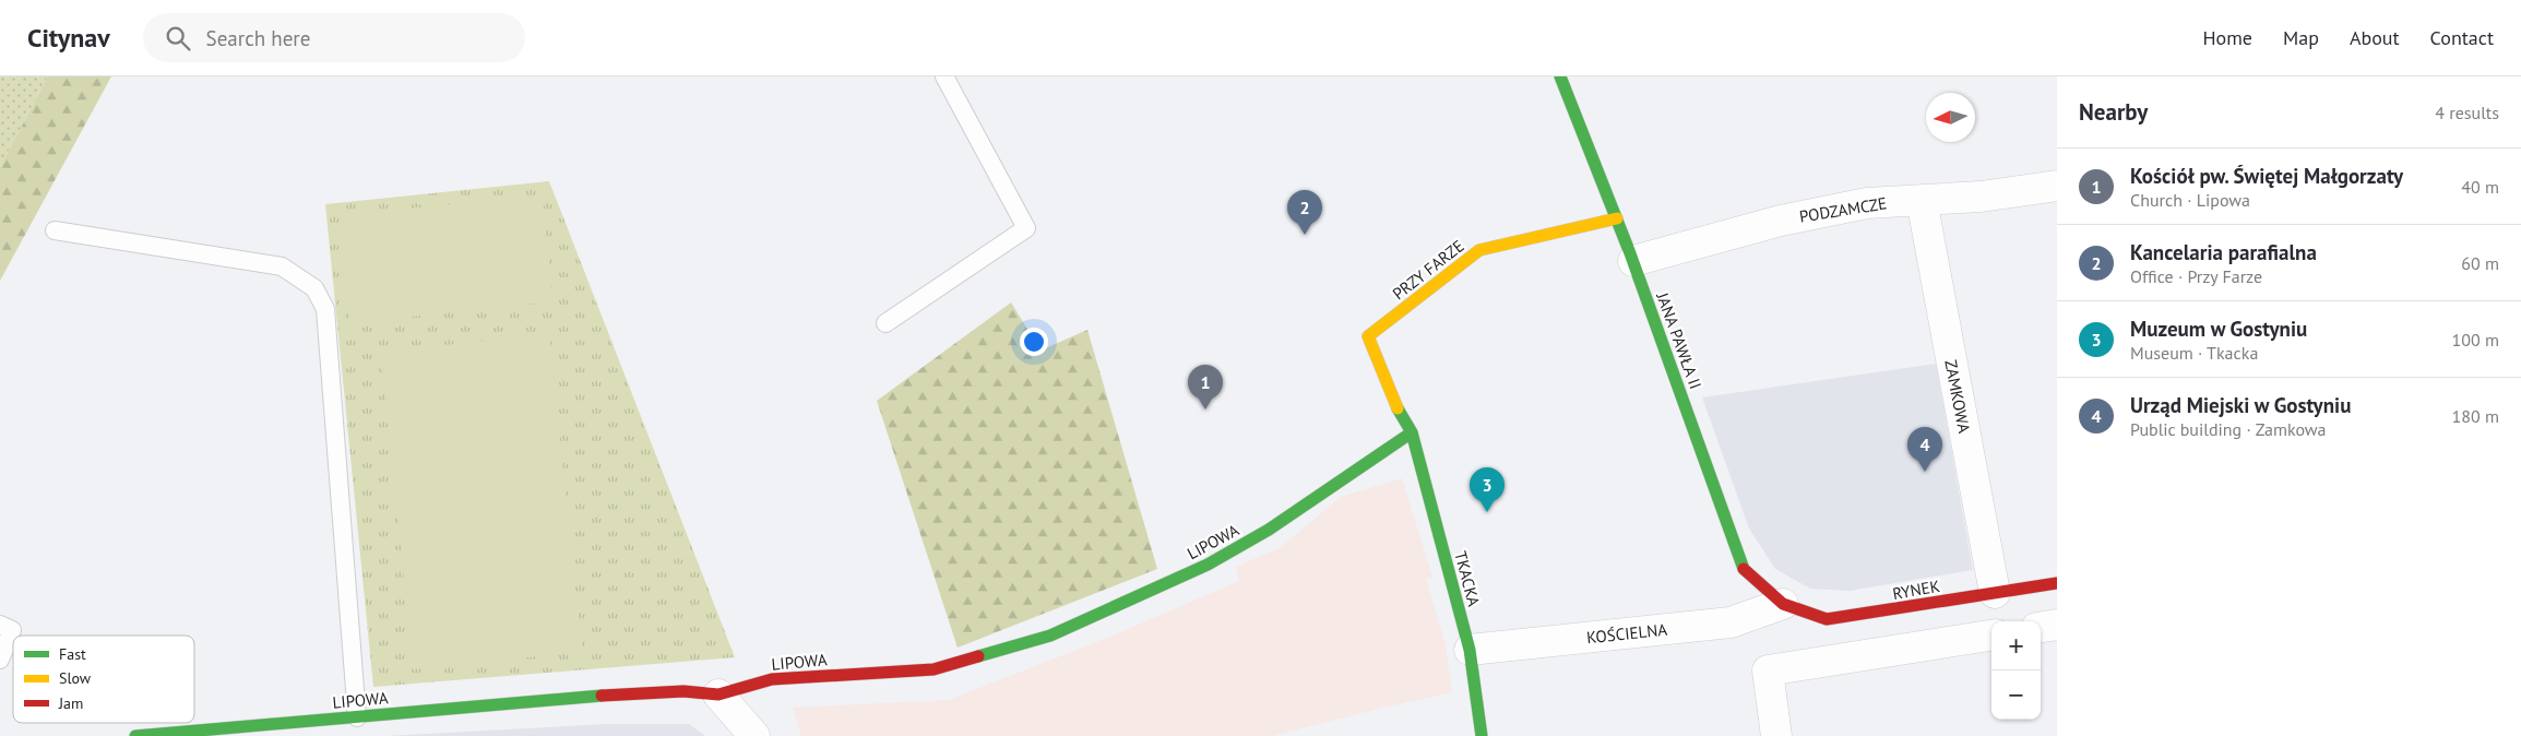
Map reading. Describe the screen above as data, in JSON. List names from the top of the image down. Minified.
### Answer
{"streets":{"street":["PODZAMCZE","PRZY FARZE","JANA PAWŁA II","ZAMKOWA","LIPOWA","TKACKA","RYNEK","KOŚCIELNA"]},"crossings":[["PODZAMCZE","JANA PAWŁA II"],["PODZAMCZE","ZAMKOWA"],["PRZY FARZE","JANA PAWŁA II"],["PRZY FARZE","LIPOWA"],["PRZY FARZE","TKACKA"],["JANA PAWŁA II","RYNEK"],["JANA PAWŁA II","KOŚCIELNA"],["ZAMKOWA","RYNEK"],["LIPOWA","TKACKA"],["TKACKA","KOŚCIELNA"],["RYNEK","KOŚCIELNA"]],"legend":["Fast","Slow","Jam"],"north":"left","page":{"header":"Citynav","search":"Search here","nav":["Home","Map","About","Contact"],"heading":["Nearby","4 results"],"list":[{"mark":"1","name":"Kościół pw. Świętej Małgorzaty","note":"Church · Lipowa","value":"40 m"},{"mark":"2","name":"Kancelaria parafialna","note":"Office · Przy Farze","value":"60 m"},{"mark":"3","name":"Muzeum w Gostyniu","note":"Museum · Tkacka","value":"100 m"},{"mark":"4","name":"Urząd Miejski w Gostyniu","note":"Public building · Zamkowa","value":"180 m"}],"pins":["2","1","4","3"],"map_buttons":["+","−"]}}
